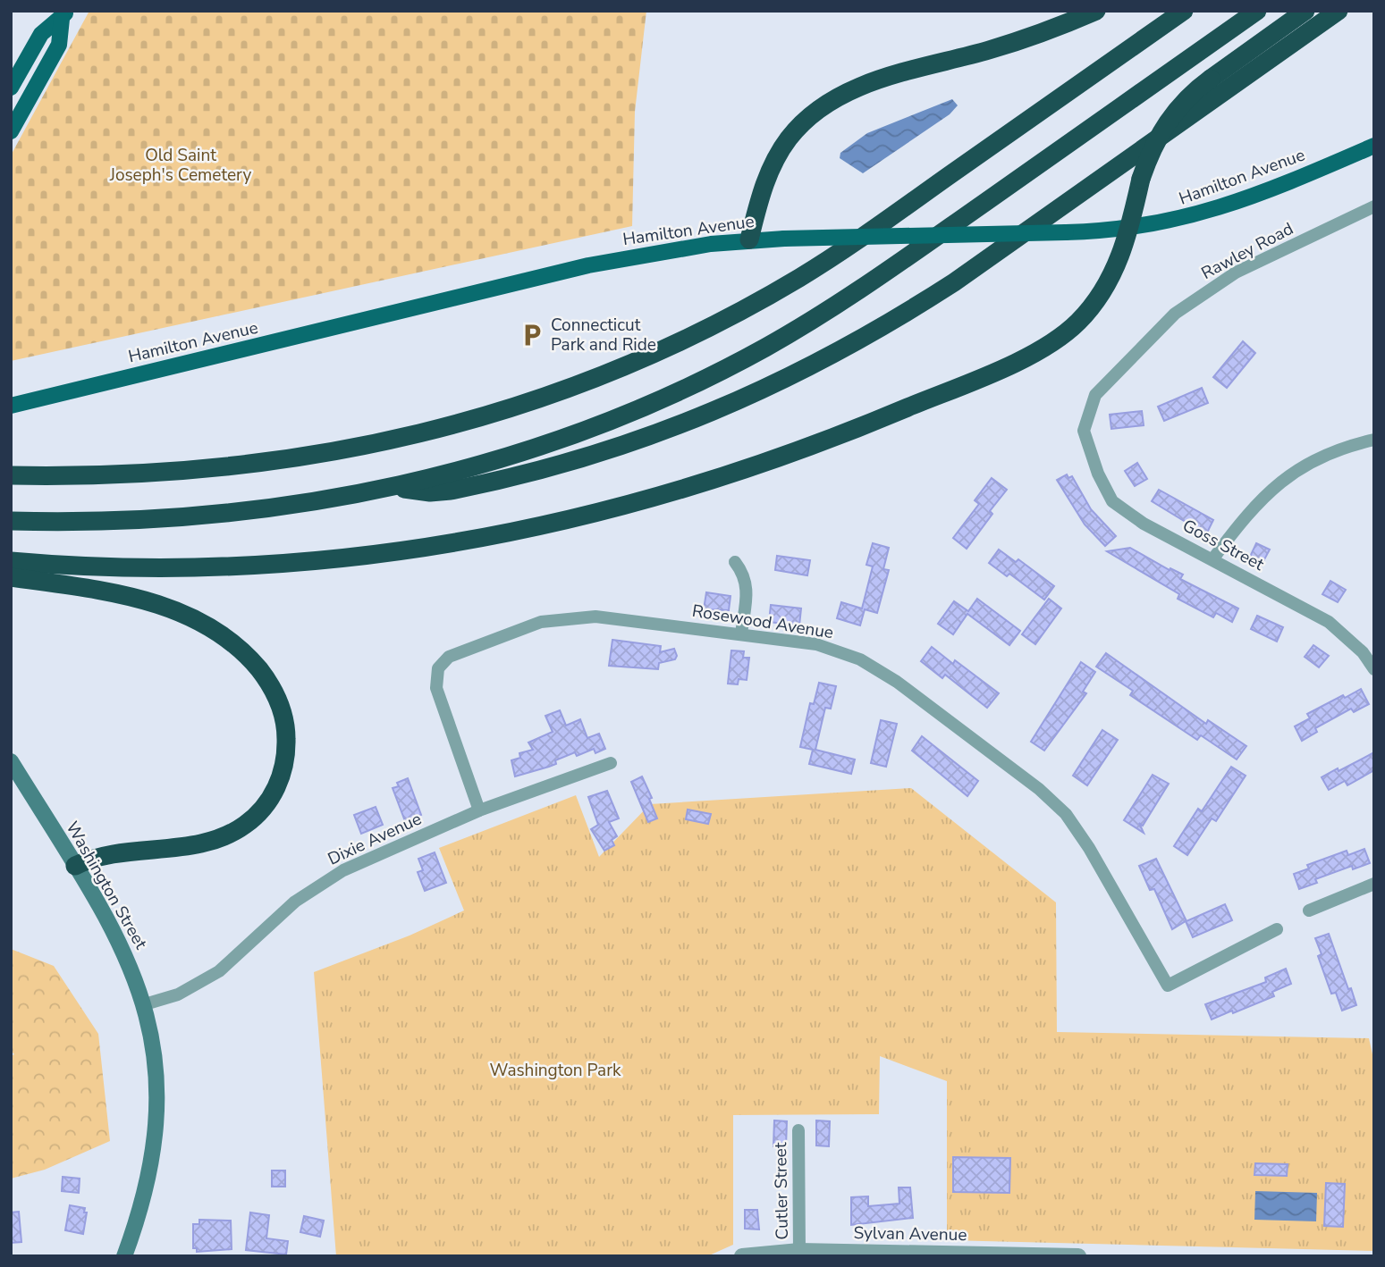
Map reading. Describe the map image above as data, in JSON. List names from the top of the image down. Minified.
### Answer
{"streets":{"main road":["Hamilton Avenue","Washington Street"],"street":["Rawley Road","Goss Street","Rosewood Avenue","Dixie Avenue","Cutler Street","Sylvan Avenue"]},"crossings":[["Rawley Road","Goss Street"],["Rosewood Avenue","Dixie Avenue"],["Dixie Avenue","Washington Street"],["Cutler Street","Sylvan Avenue"]],"parks":["Old Saint Joseph's Cemetery","Washington Park"],"places":{"parking":["Connecticut Park and Ride"]}}
